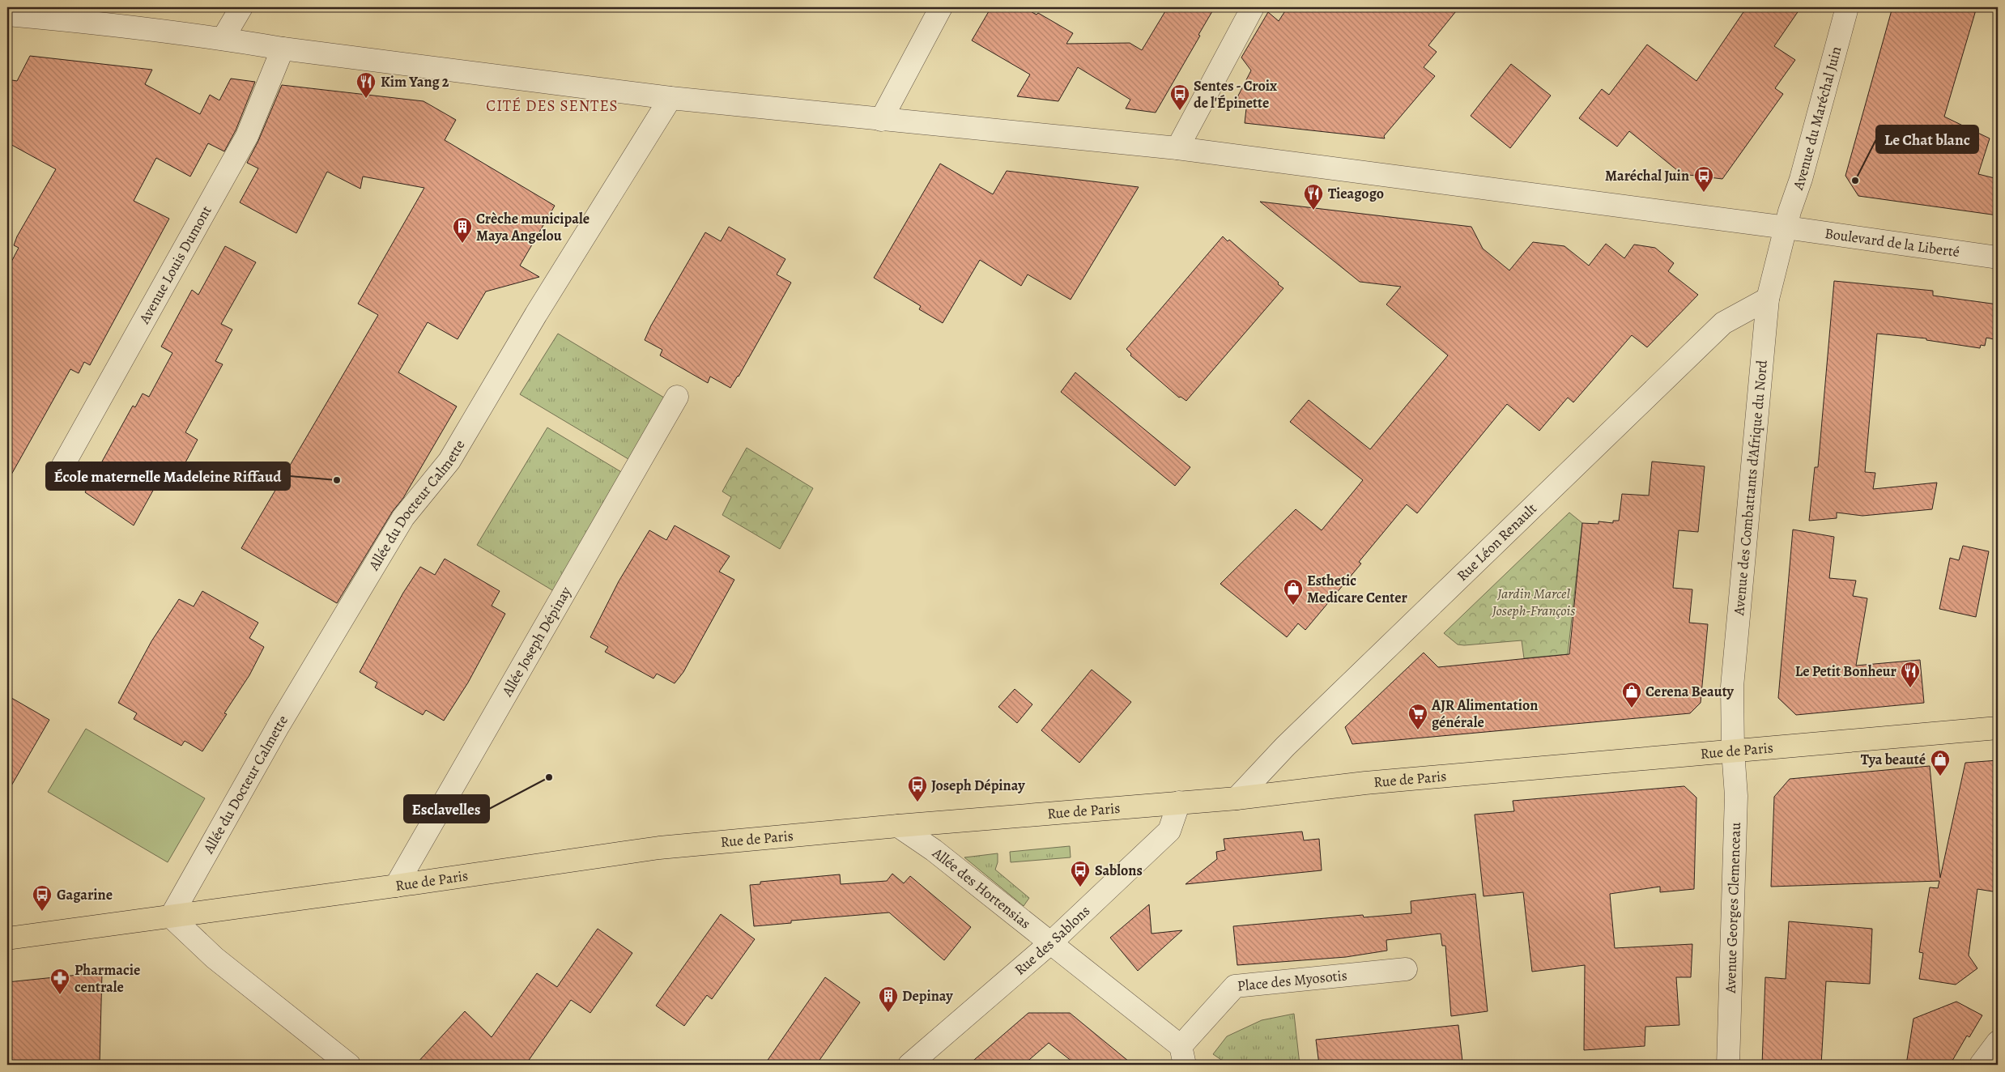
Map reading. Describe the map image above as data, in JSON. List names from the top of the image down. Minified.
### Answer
{"streets":{"main road":["Rue de Paris"],"street":["Avenue du Maréchal Juin","Boulevard de la Liberté","Avenue Louis Dumont","Avenue des Combattants d'Afrique du Nord","Allée du Docteur Calmette","Rue Léon Renault","Allée Joseph Dépinay","Allée des Hortensias","Avenue Georges Clemenceau","Rue des Sablons","Place des Myosotis"]},"crossings":[["Avenue du Maréchal Juin","Boulevard de la Liberté"],["Avenue du Maréchal Juin","Avenue des Combattants d'Afrique du Nord"],["Boulevard de la Liberté","Avenue Louis Dumont"],["Boulevard de la Liberté","Avenue des Combattants d'Afrique du Nord"],["Boulevard de la Liberté","Allée du Docteur Calmette"],["Avenue des Combattants d'Afrique du Nord","Rue Léon Renault"],["Avenue des Combattants d'Afrique du Nord","Rue de Paris"],["Avenue des Combattants d'Afrique du Nord","Avenue Georges Clemenceau"],["Allée du Docteur Calmette","Rue de Paris"],["Rue Léon Renault","Rue de Paris"],["Allée Joseph Dépinay","Rue de Paris"],["Rue de Paris","Allée des Hortensias"],["Rue de Paris","Avenue Georges Clemenceau"],["Rue de Paris","Rue des Sablons"],["Allée des Hortensias","Rue des Sablons"],["Allée des Hortensias","Place des Myosotis"]],"districts":["CITÉ DES SENTES"],"parks":["Jardin Marcel Joseph-François"],"places":{"restaurant":["Kim Yang 2","Tieagogo","Le Petit Bonheur"],"bus stop":["Sentes - Croix de l'Épinette","Maréchal Juin","Joseph Dépinay","Sablons","Gagarine"],"other":["Le Chat blanc","École maternelle Madeleine Riffaud","Esclavelles"],"building":["Crèche municipale Maya Angelou","Depinay"],"shop":["Esthetic Medicare Center","Cerena Beauty","Tya beauté"],"supermarket":["AJR Alimentation générale"],"pharmacy":["Pharmacie centrale"]}}
